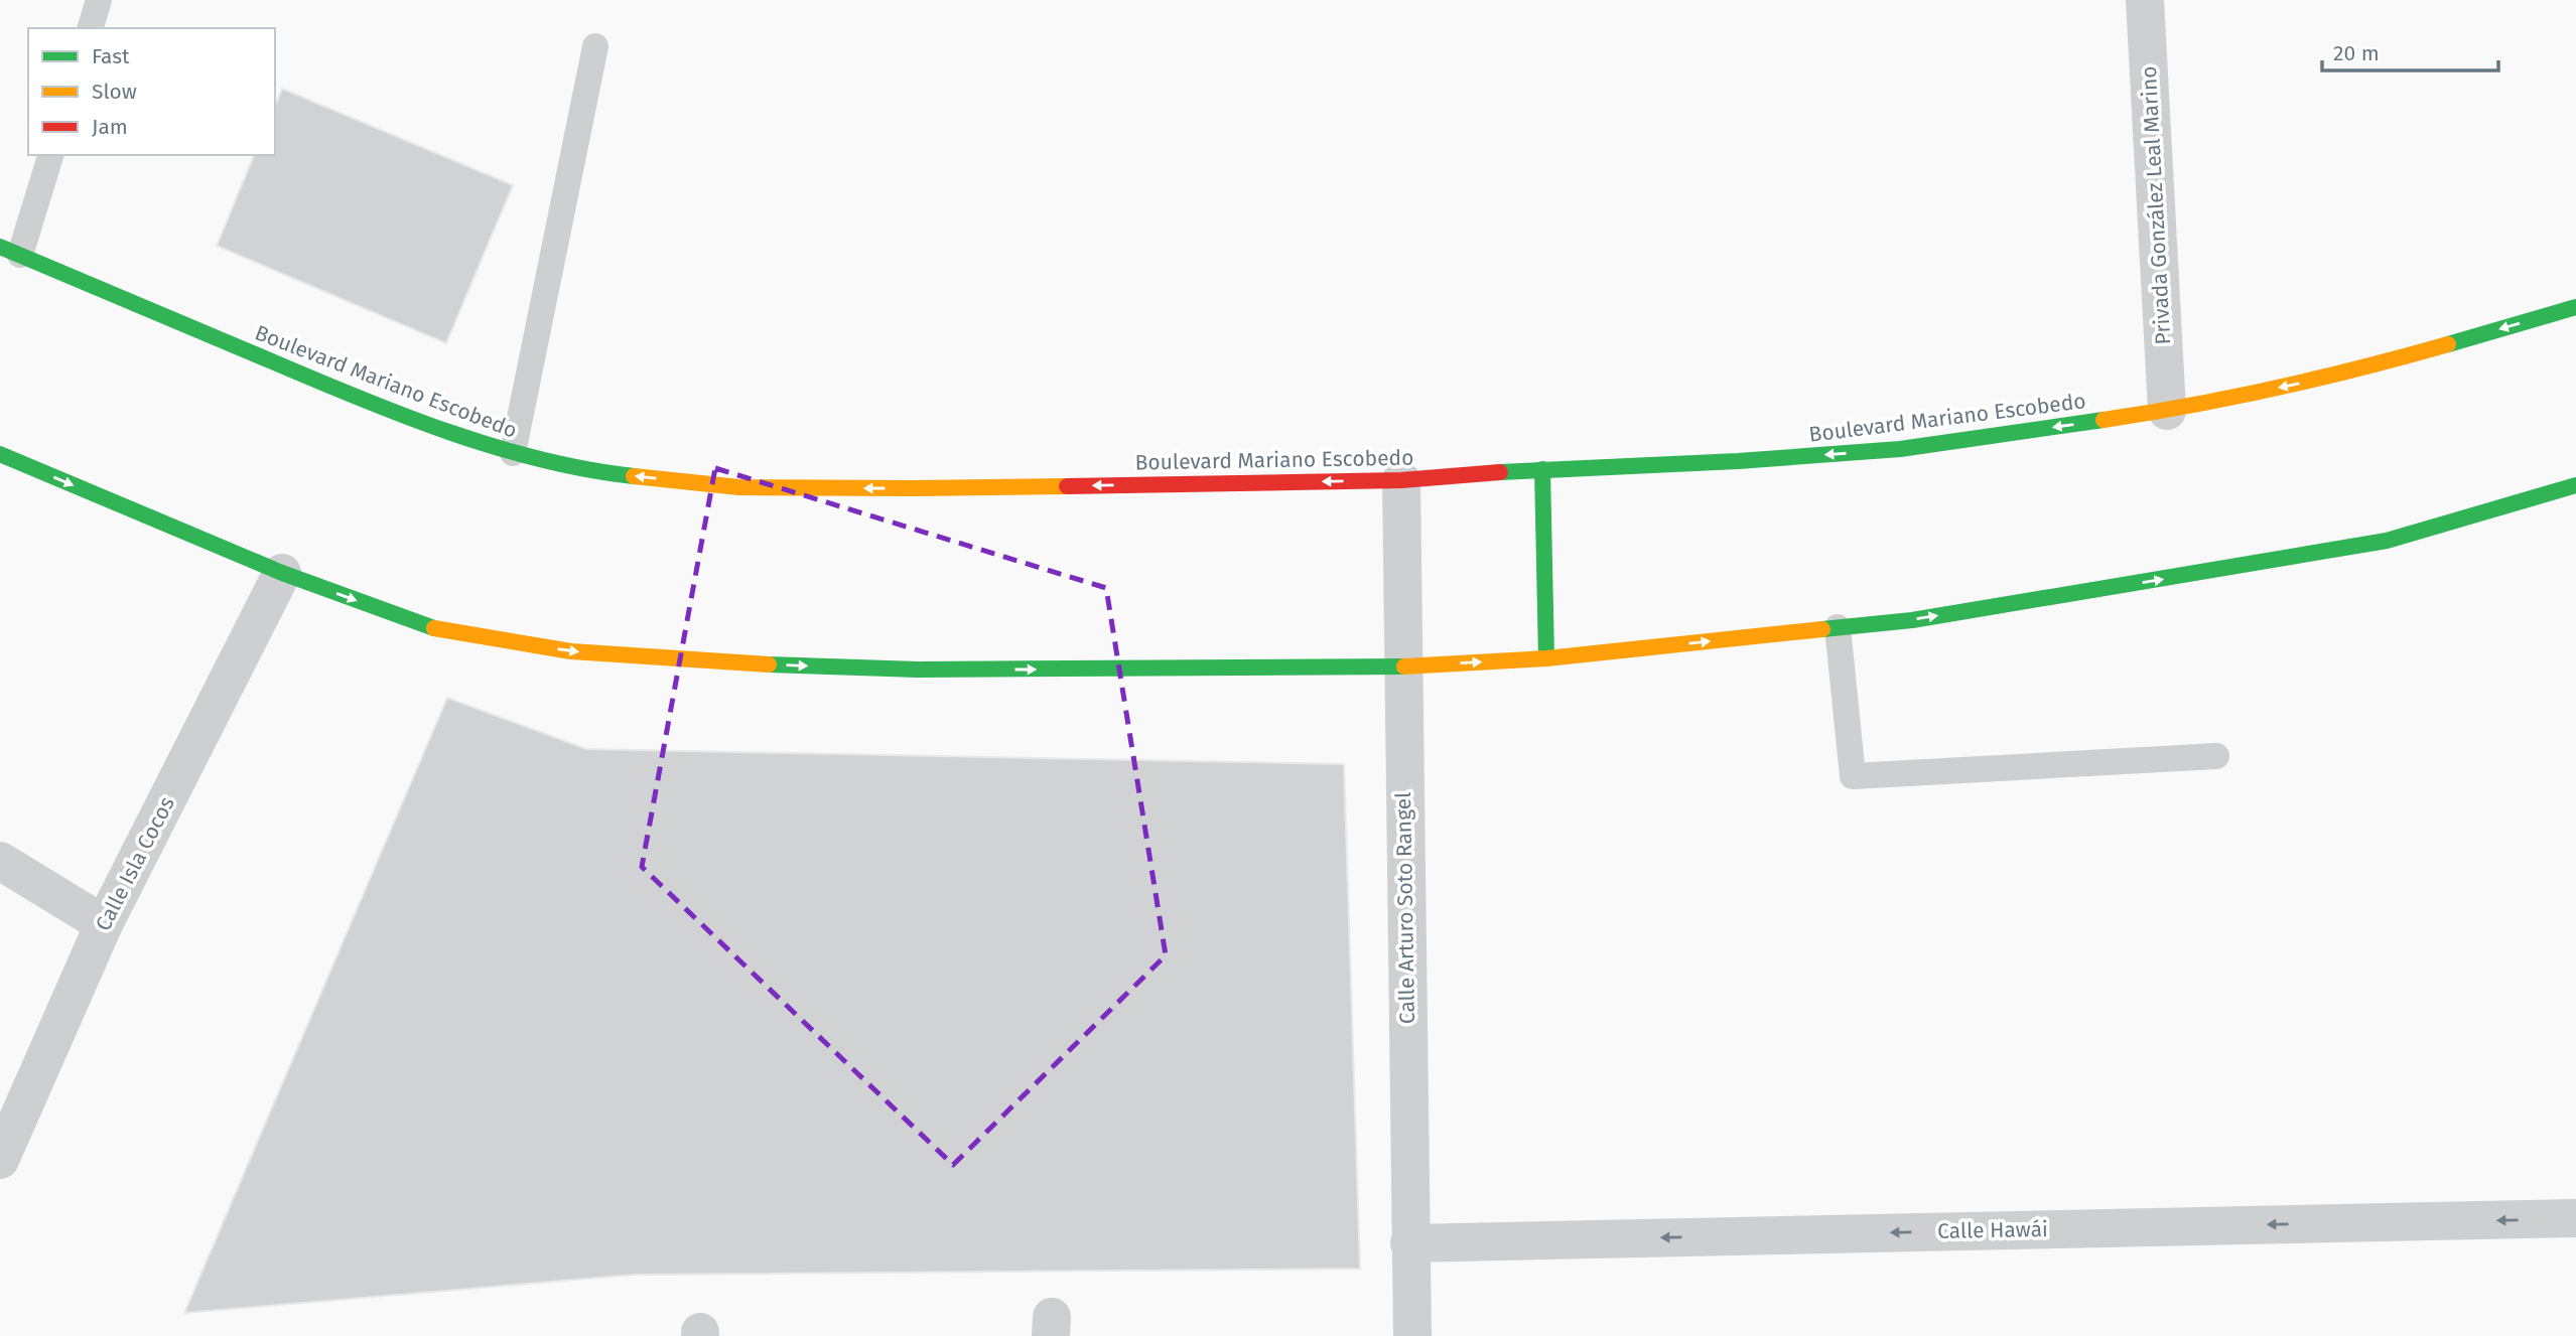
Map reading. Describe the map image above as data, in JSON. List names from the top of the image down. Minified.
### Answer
{"streets":{"street":["Privada González Leal Marino","Boulevard Mariano Escobedo","Calle Isla Cocos","Calle Arturo Soto Rangel","Calle Hawái"]},"crossings":[["Privada González Leal Marino","Boulevard Mariano Escobedo"],["Boulevard Mariano Escobedo","Calle Arturo Soto Rangel"],["Calle Arturo Soto Rangel","Calle Hawái"]],"one_way":["Boulevard Mariano Escobedo","Calle Hawái"],"legend":["Fast","Slow","Jam"],"scale_bar":"20 m"}
